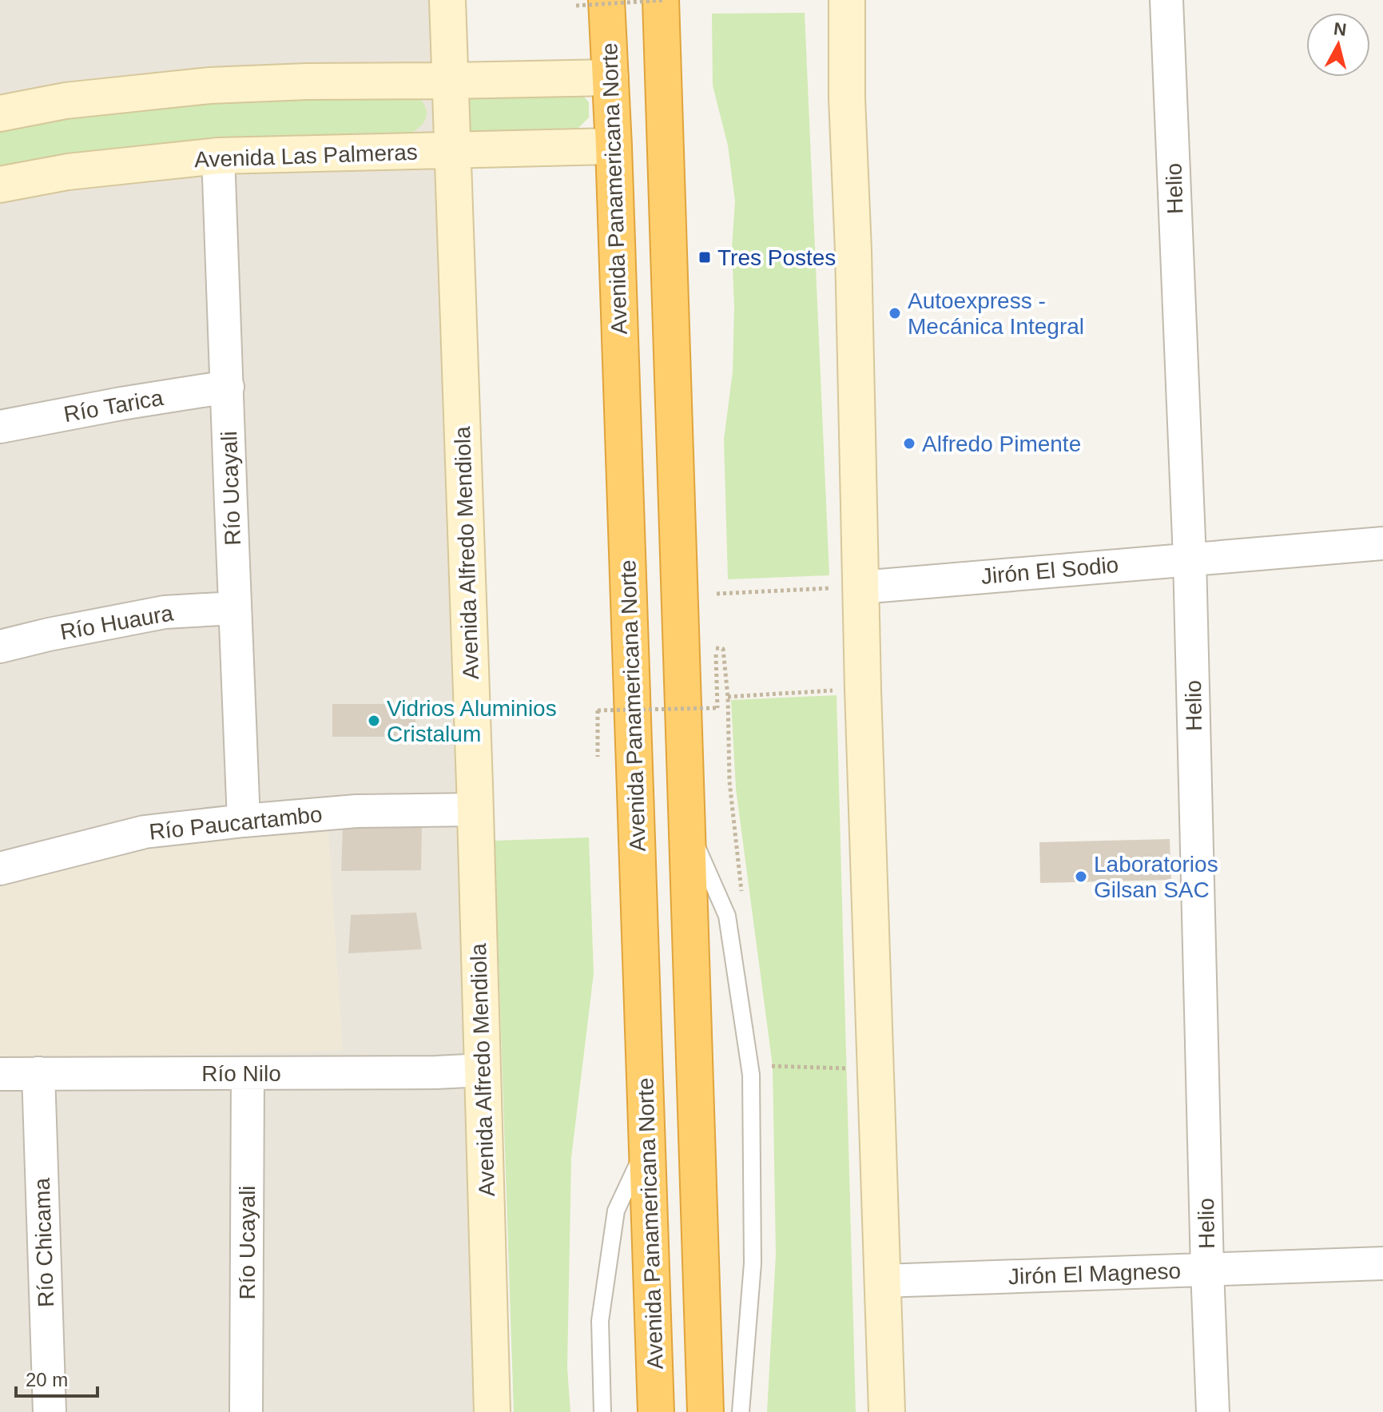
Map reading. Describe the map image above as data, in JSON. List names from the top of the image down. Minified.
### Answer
{"streets":{"highway":["Avenida Panamericana Norte"],"main road":["Avenida Las Palmeras","Avenida Alfredo Mendiola"],"street":["Helio","Río Tarica","Río Ucayali","Jirón El Sodio","Río Huaura","Río Paucartambo","Río Nilo","Río Chicama","Jirón El Magneso"]},"crossings":[["Avenida Las Palmeras","Avenida Panamericana Norte"],["Avenida Las Palmeras","Río Ucayali"],["Avenida Las Palmeras","Avenida Alfredo Mendiola"],["Helio","Jirón El Sodio"],["Helio","Jirón El Magneso"],["Río Tarica","Río Ucayali"],["Río Ucayali","Río Huaura"],["Río Ucayali","Río Paucartambo"],["Río Ucayali","Río Nilo"],["Avenida Alfredo Mendiola","Río Paucartambo"],["Avenida Alfredo Mendiola","Río Nilo"],["Río Nilo","Río Chicama"]],"places":{"transit":["Tres Postes"],"other":["Autoexpress - Mecánica Integral","Alfredo Pimente","Vidrios Aluminios Cristalum","Laboratorios Gilsan SAC"]},"scale_bar":"20 m","north":"top"}
